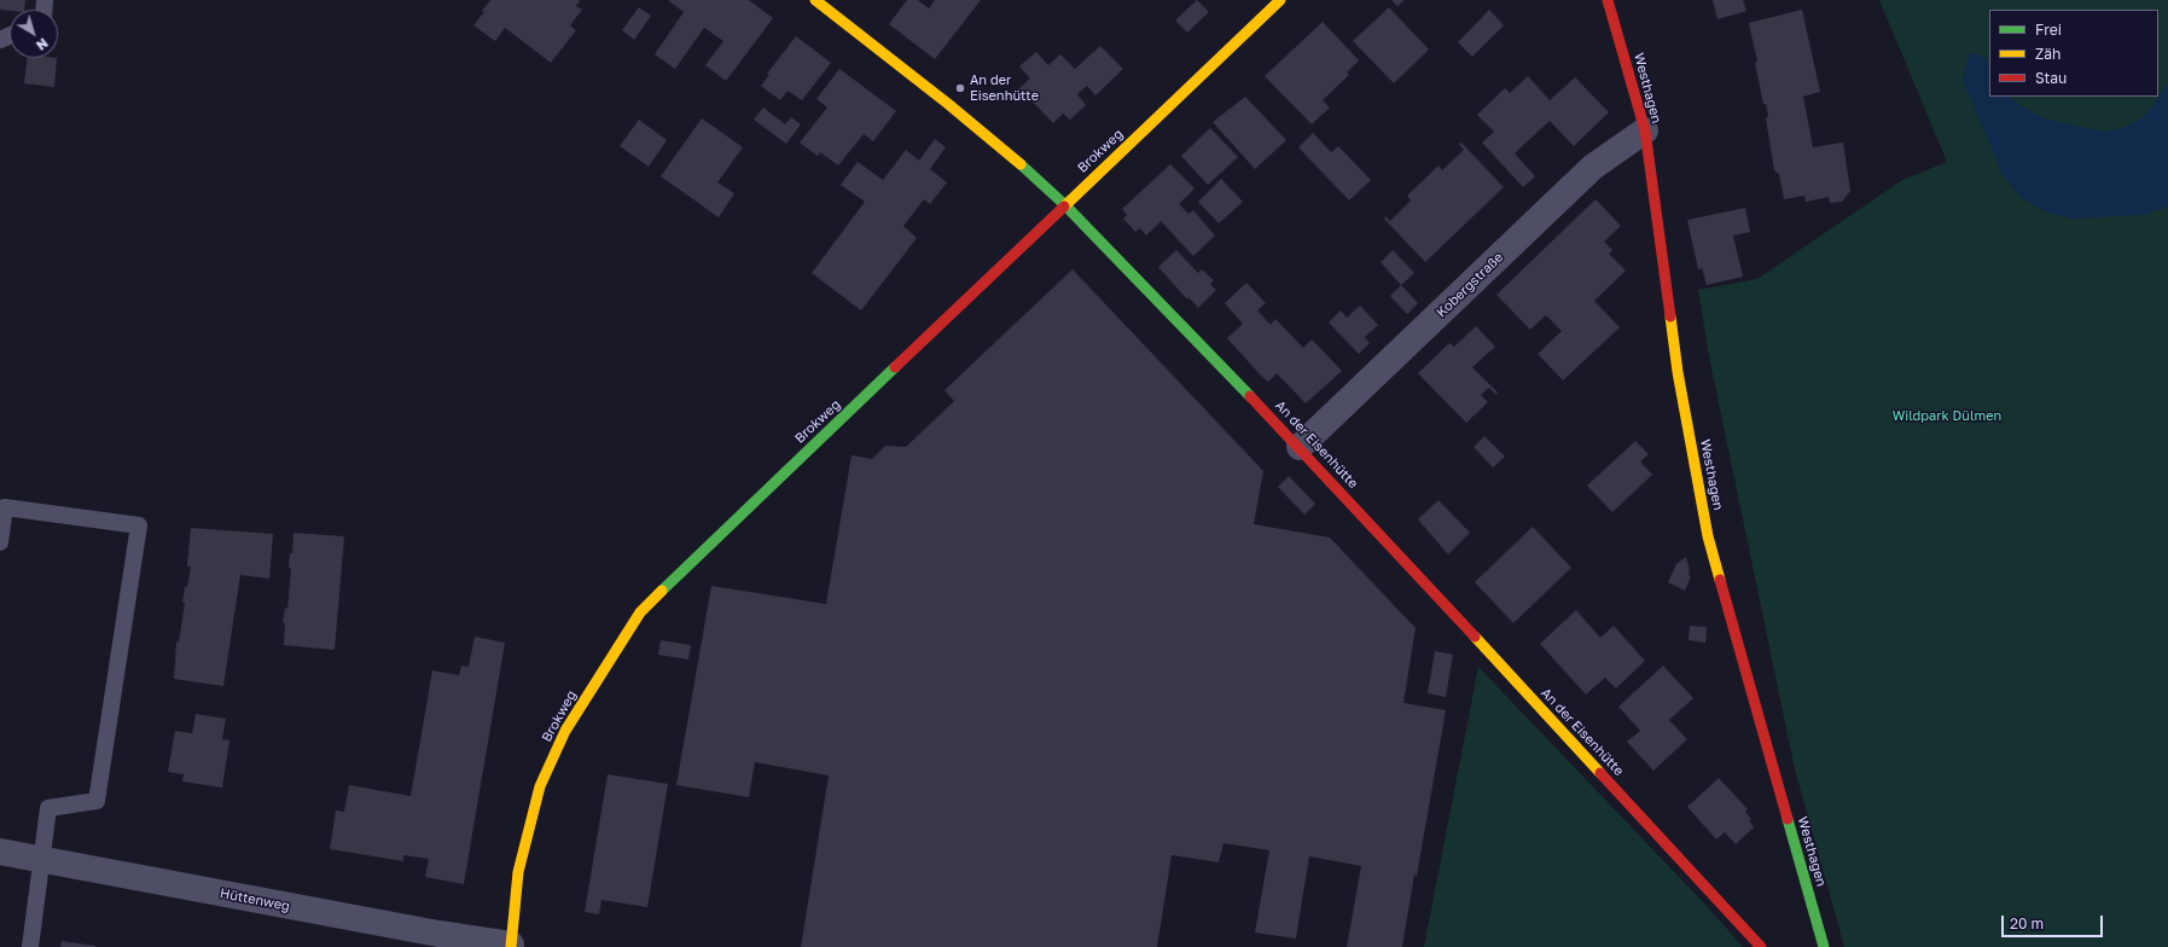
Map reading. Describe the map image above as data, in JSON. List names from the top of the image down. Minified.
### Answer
{"streets":{"street":["Westhagen","Brokweg","Kobergstraße","An der Eisenhütte","Hüttenweg"]},"crossings":[["Westhagen","Kobergstraße"],["Brokweg","An der Eisenhütte"],["Brokweg","Hüttenweg"],["Kobergstraße","An der Eisenhütte"]],"parks":["Wildpark Dülmen"],"places":["An der Eisenhütte"],"legend":["Frei","Zäh","Stau"],"scale_bar":"20 m","north":"bottom right"}
